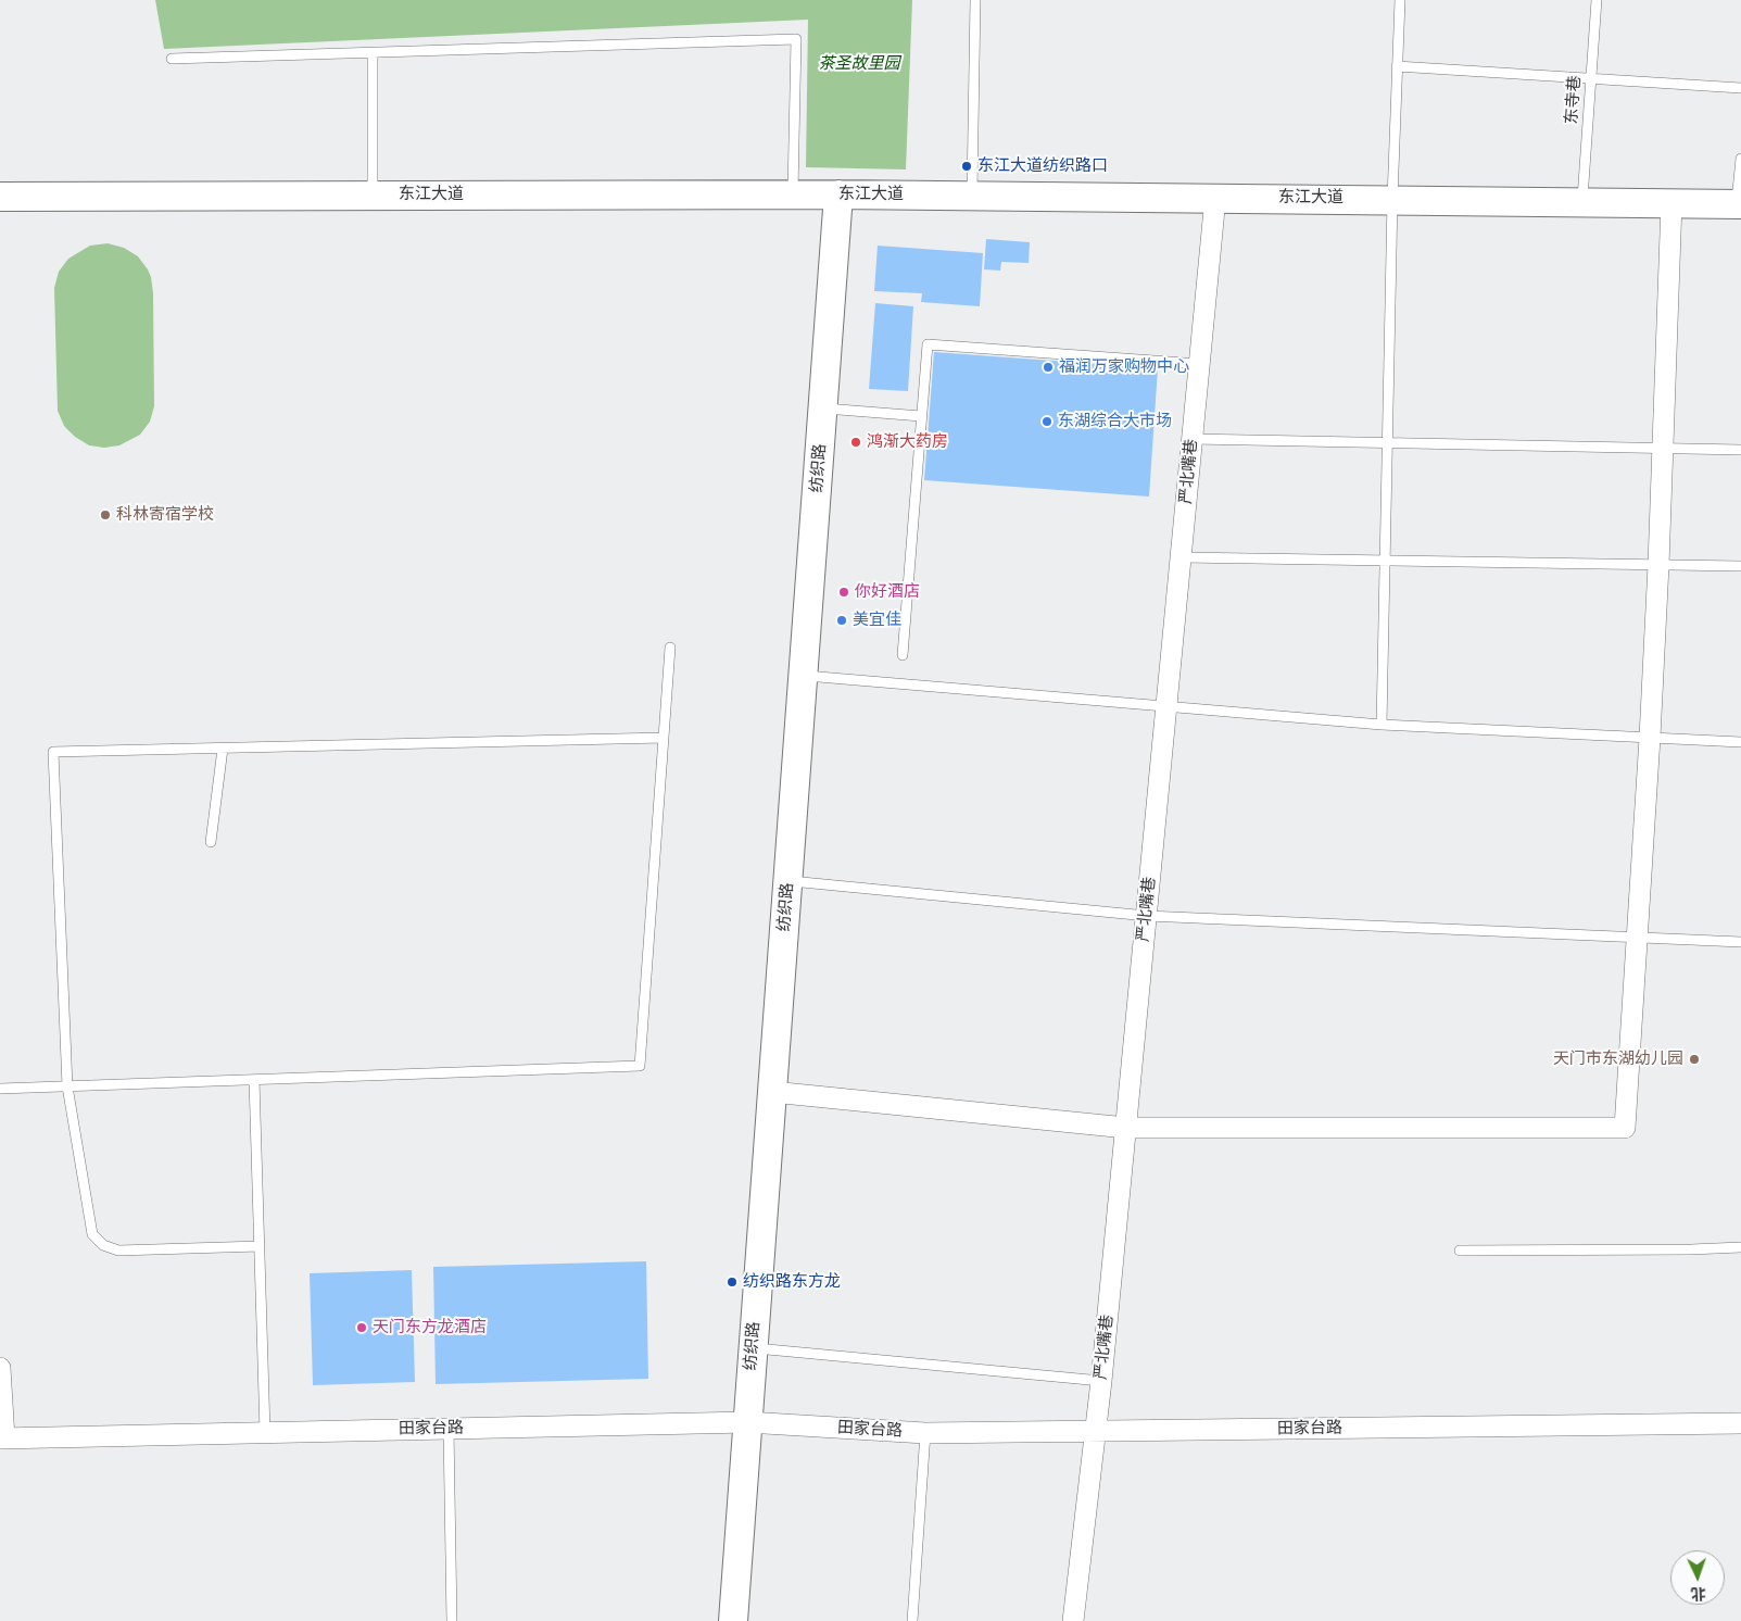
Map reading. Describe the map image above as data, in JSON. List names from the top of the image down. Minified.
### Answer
{"streets":{"street":["东江大道","纺织路","严北嘴巷","田家台路"],"lane":["东寺巷"]},"crossings":[["东寺巷","东江大道"],["东江大道","纺织路"],["东江大道","严北嘴巷"],["纺织路","田家台路"],["严北嘴巷","田家台路"]],"parks":["茶圣故里园"],"places":["东江大道纺织路口","福润万家购物中心","东湖综合大市场","鸿渐大药房","科林寄宿学校","你好酒店","美宜佳","天门市东湖幼儿园","纺织路东方龙","天门东方龙酒店"],"north":"bottom"}
